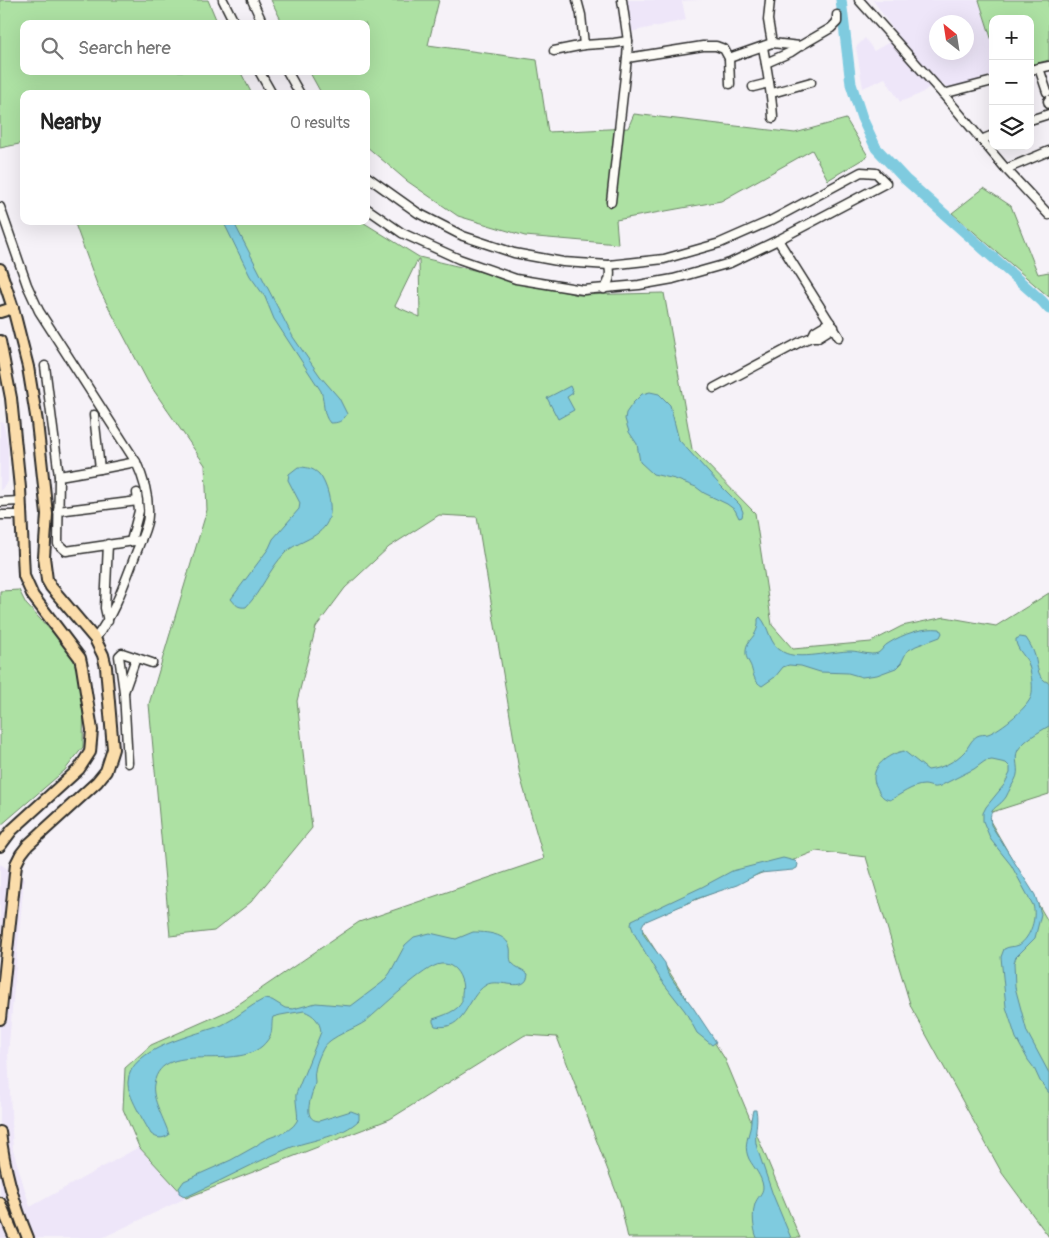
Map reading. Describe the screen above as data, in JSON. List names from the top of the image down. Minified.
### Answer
{"north":"top left","page":{"map_buttons":["+","−"],"search":"Search here","heading":["Nearby","0 results"]}}
